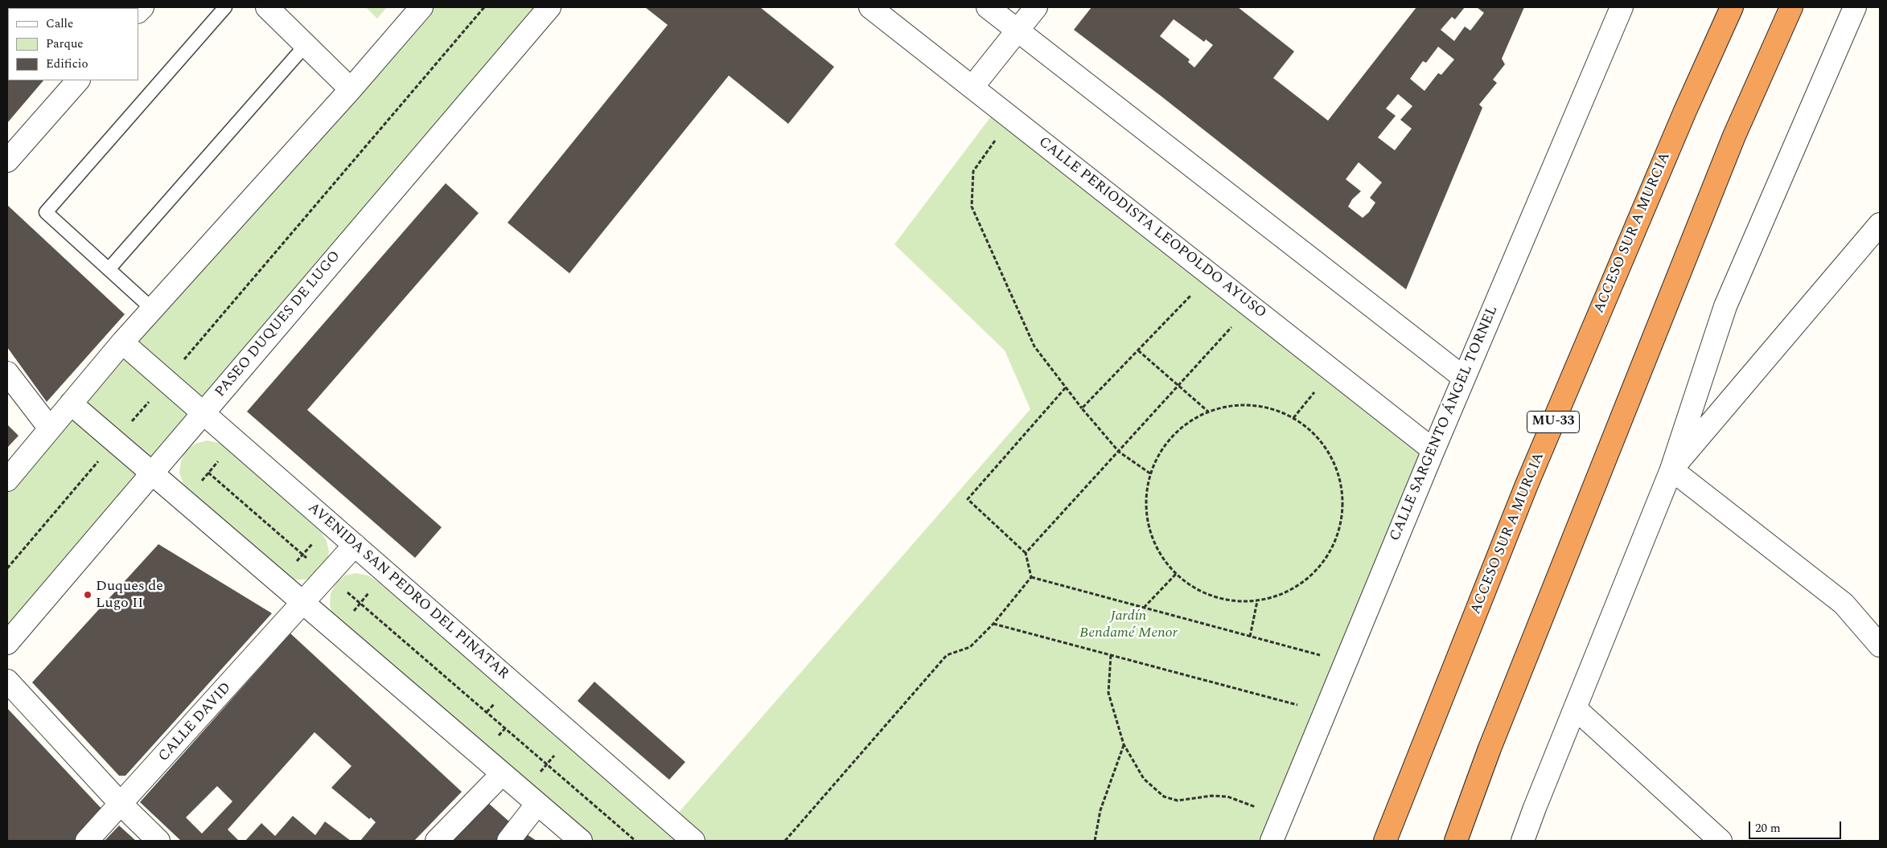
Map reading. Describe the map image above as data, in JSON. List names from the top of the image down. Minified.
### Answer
{"streets":{"highway":["ACCESO SUR A MURCIA","MU-33"],"street":["CALLE PERIODISTA LEOPOLDO AYUSO","PASEO DUQUES DE LUGO","CALLE SARGENTO ÁNGEL TORNEL","AVENIDA SAN PEDRO DEL PINATAR","CALLE DAVID"]},"crossings":[["CALLE PERIODISTA LEOPOLDO AYUSO","CALLE SARGENTO ÁNGEL TORNEL"],["PASEO DUQUES DE LUGO","AVENIDA SAN PEDRO DEL PINATAR"],["AVENIDA SAN PEDRO DEL PINATAR","CALLE DAVID"]],"parks":["Jardín Bendamé Menor"],"places":["Duques de Lugo II"],"legend":["Calle","Parque","Edificio"],"scale_bar":"20 m"}
